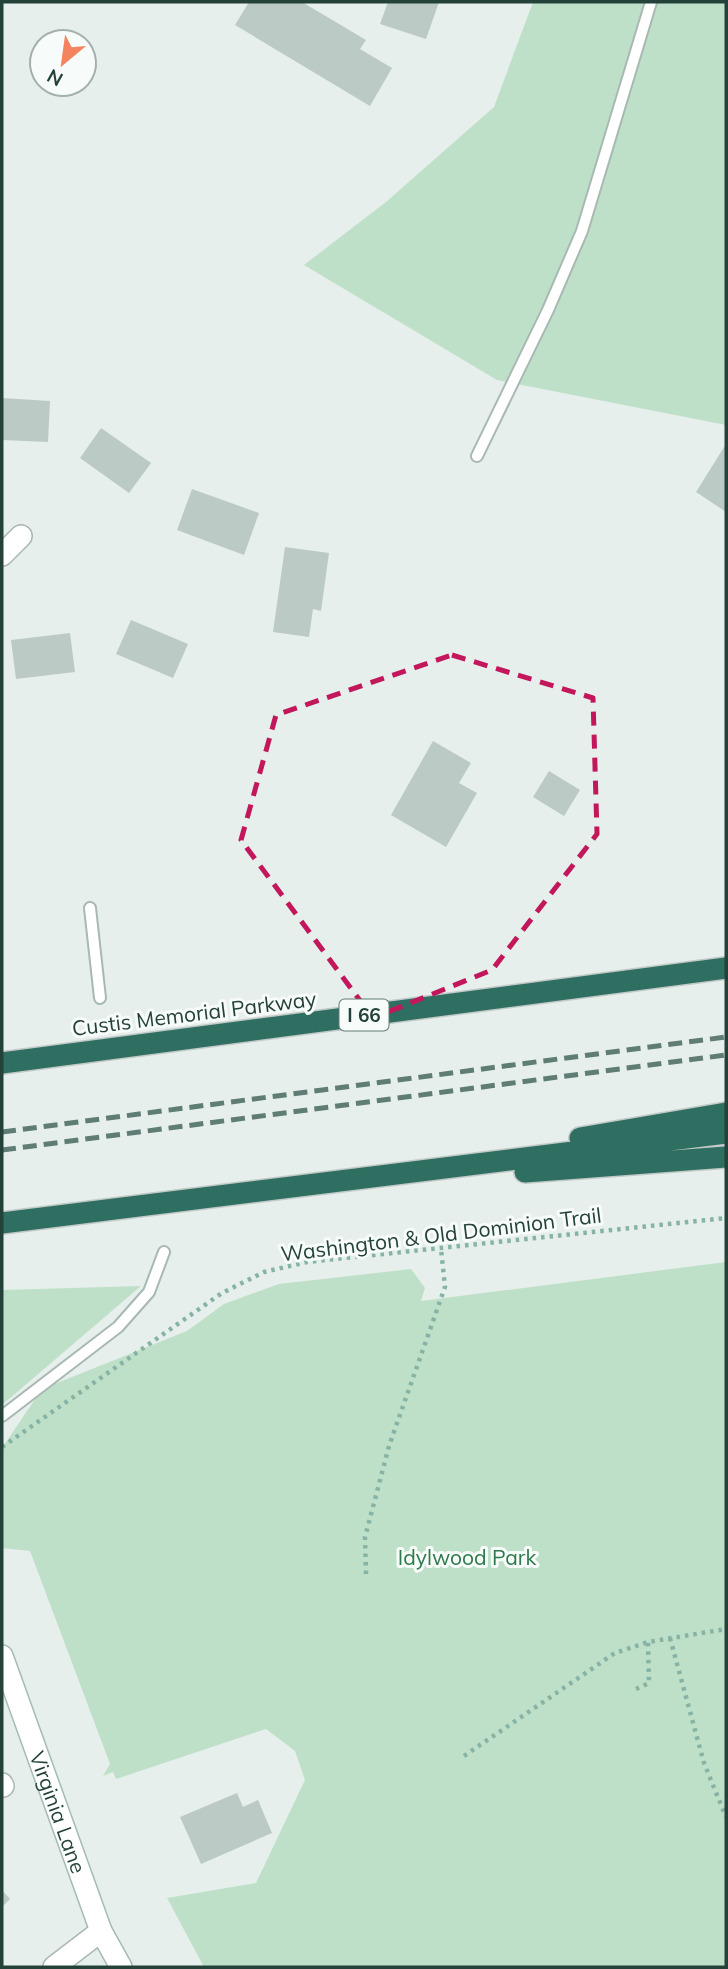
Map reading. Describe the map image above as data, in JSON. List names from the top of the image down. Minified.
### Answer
{"streets":{"highway":["Custis Memorial Parkway","I 66"],"street":["Virginia Lane"],"path":["Washington & Old Dominion Trail"]},"parks":["Idylwood Park"],"north":"bottom left"}
